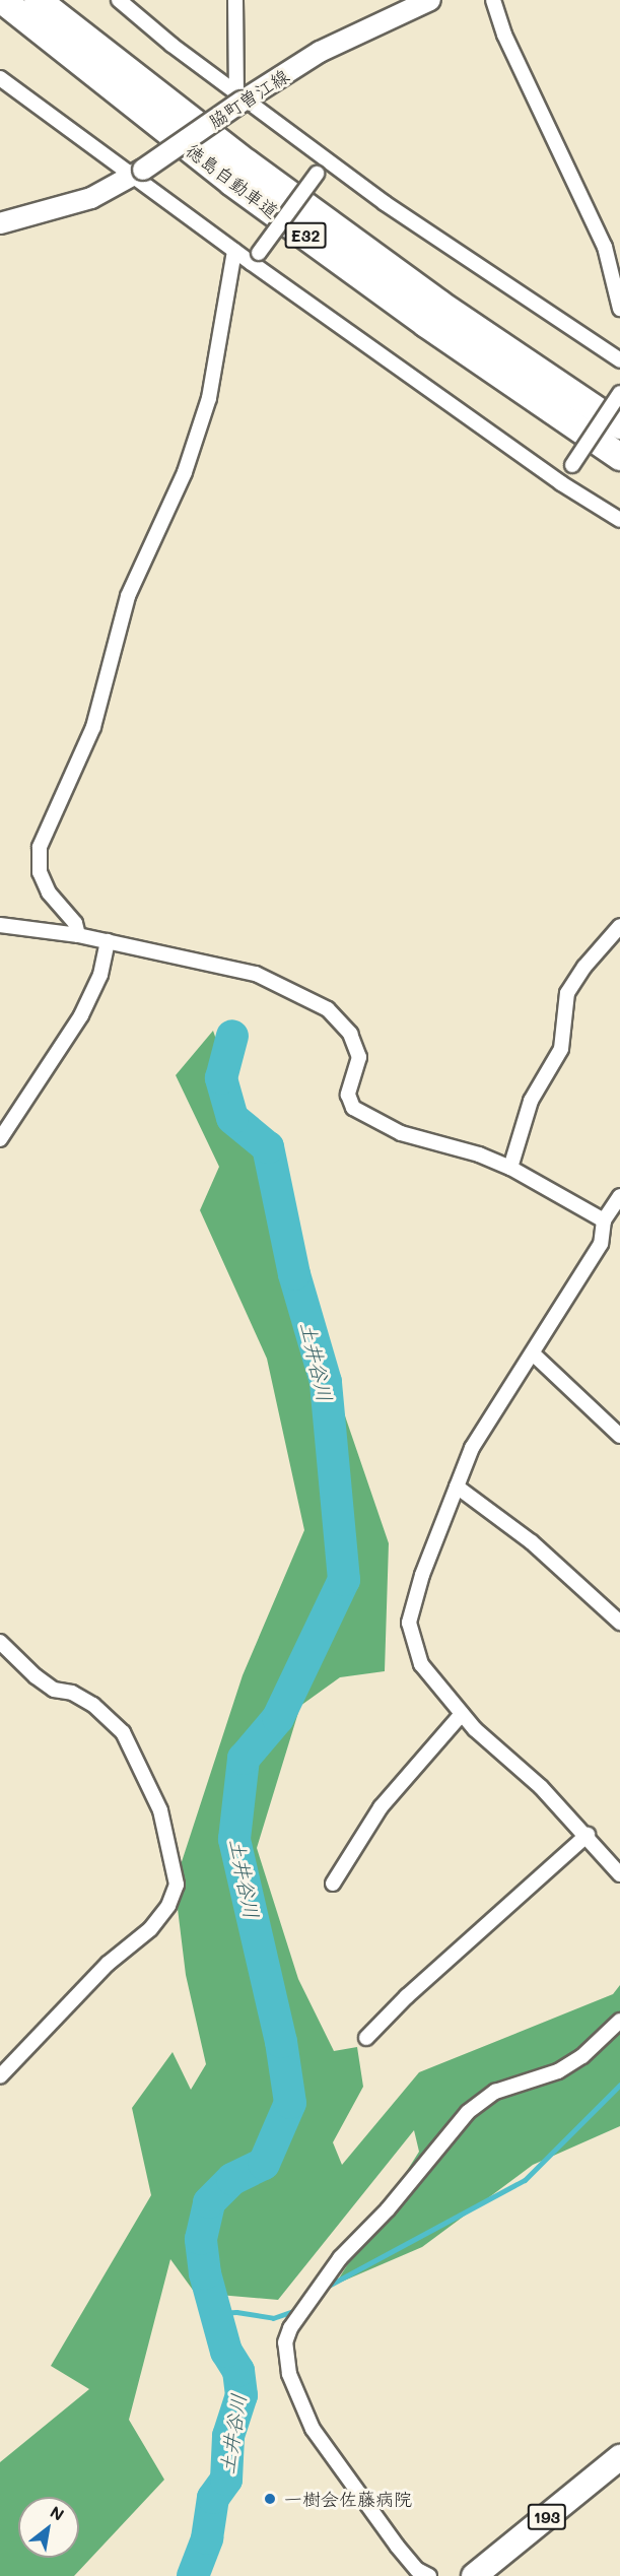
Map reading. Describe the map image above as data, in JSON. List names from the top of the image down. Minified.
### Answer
{"streets":{"highway":["徳島自動車道","E32","193"],"main road":["脇町曽江線"]},"water":["土井谷川"],"places":["一樹会佐藤病院"],"north":"top right"}
